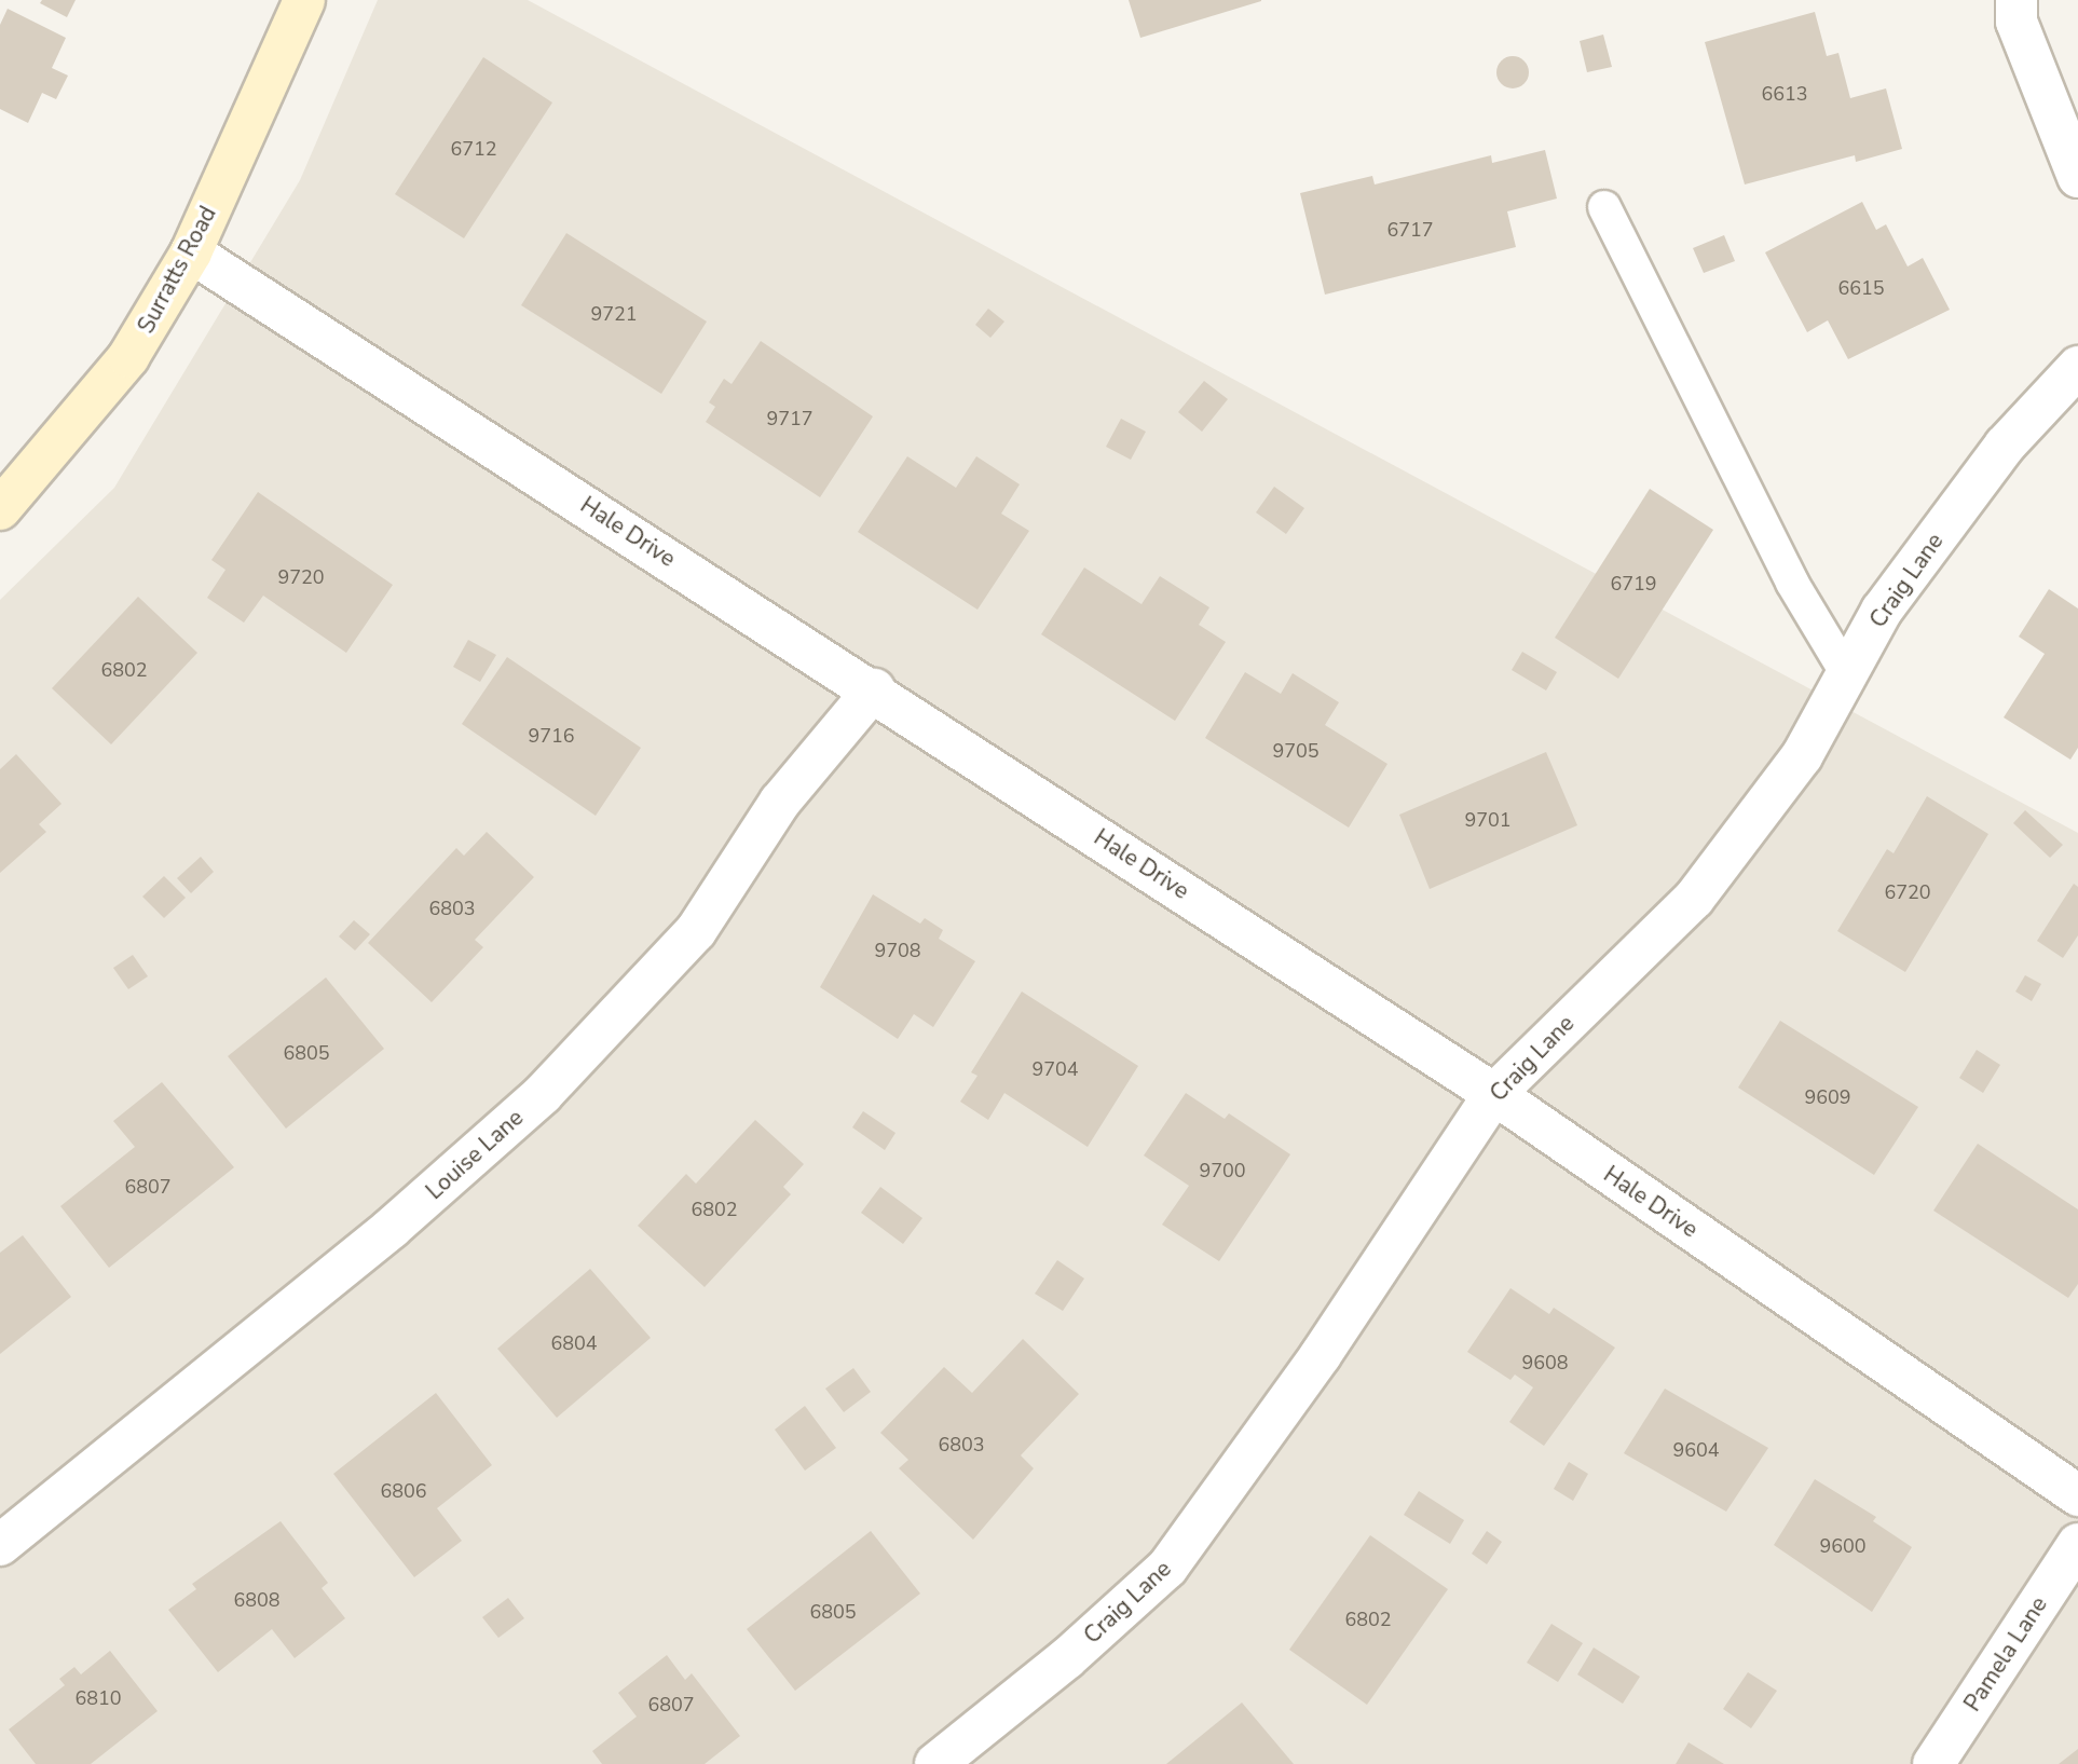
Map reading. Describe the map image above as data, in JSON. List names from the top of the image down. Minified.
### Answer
{"streets":{"main road":["Surratts Road"],"street":["Hale Drive","Craig Lane","Louise Lane","Pamela Lane"]},"crossings":[["Surratts Road","Hale Drive"],["Hale Drive","Craig Lane"],["Hale Drive","Louise Lane"]],"house_numbers":["6613","6712","6717","6615","9721","9717","9720","6719","6802","9716","9705","9701","6720","6803","9708","6805","9704","9609","9700","6807","6802","6804","9608","6803","9604","6806","9600","6808","6805","6802","6810","6807"]}
